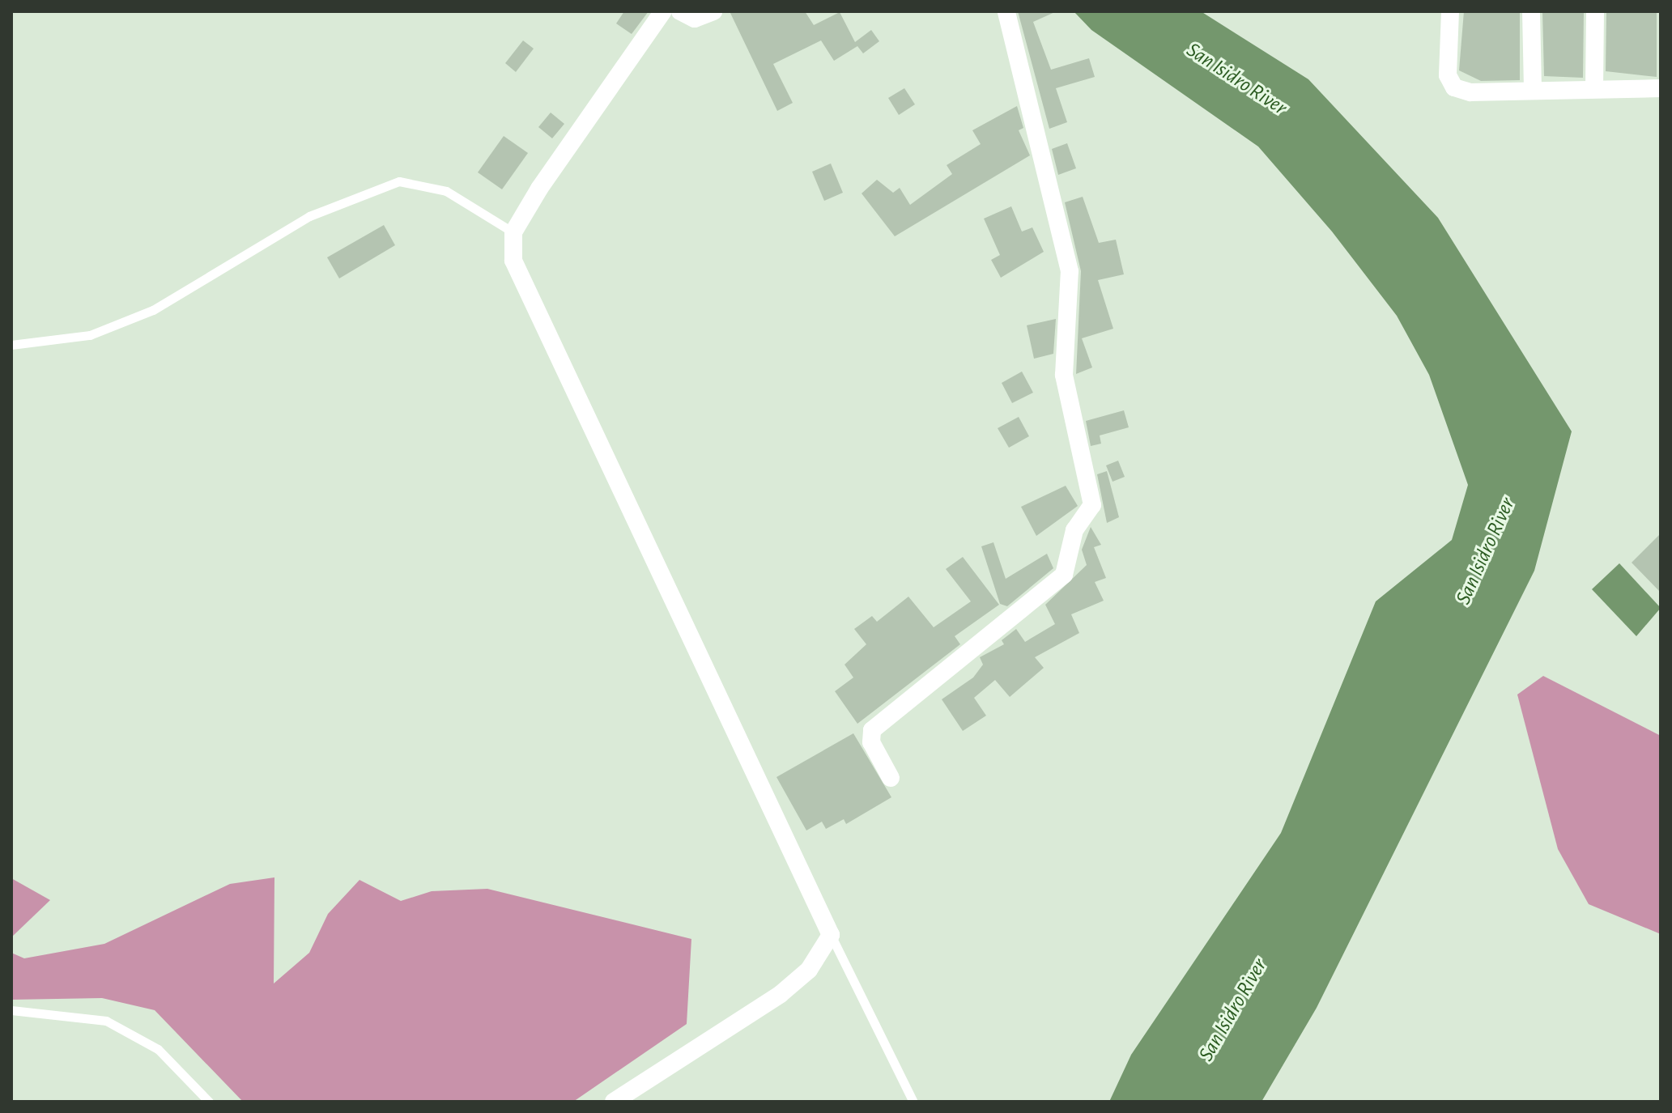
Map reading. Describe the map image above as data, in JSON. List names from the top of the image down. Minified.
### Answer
{"water":["San Isidro River"]}
